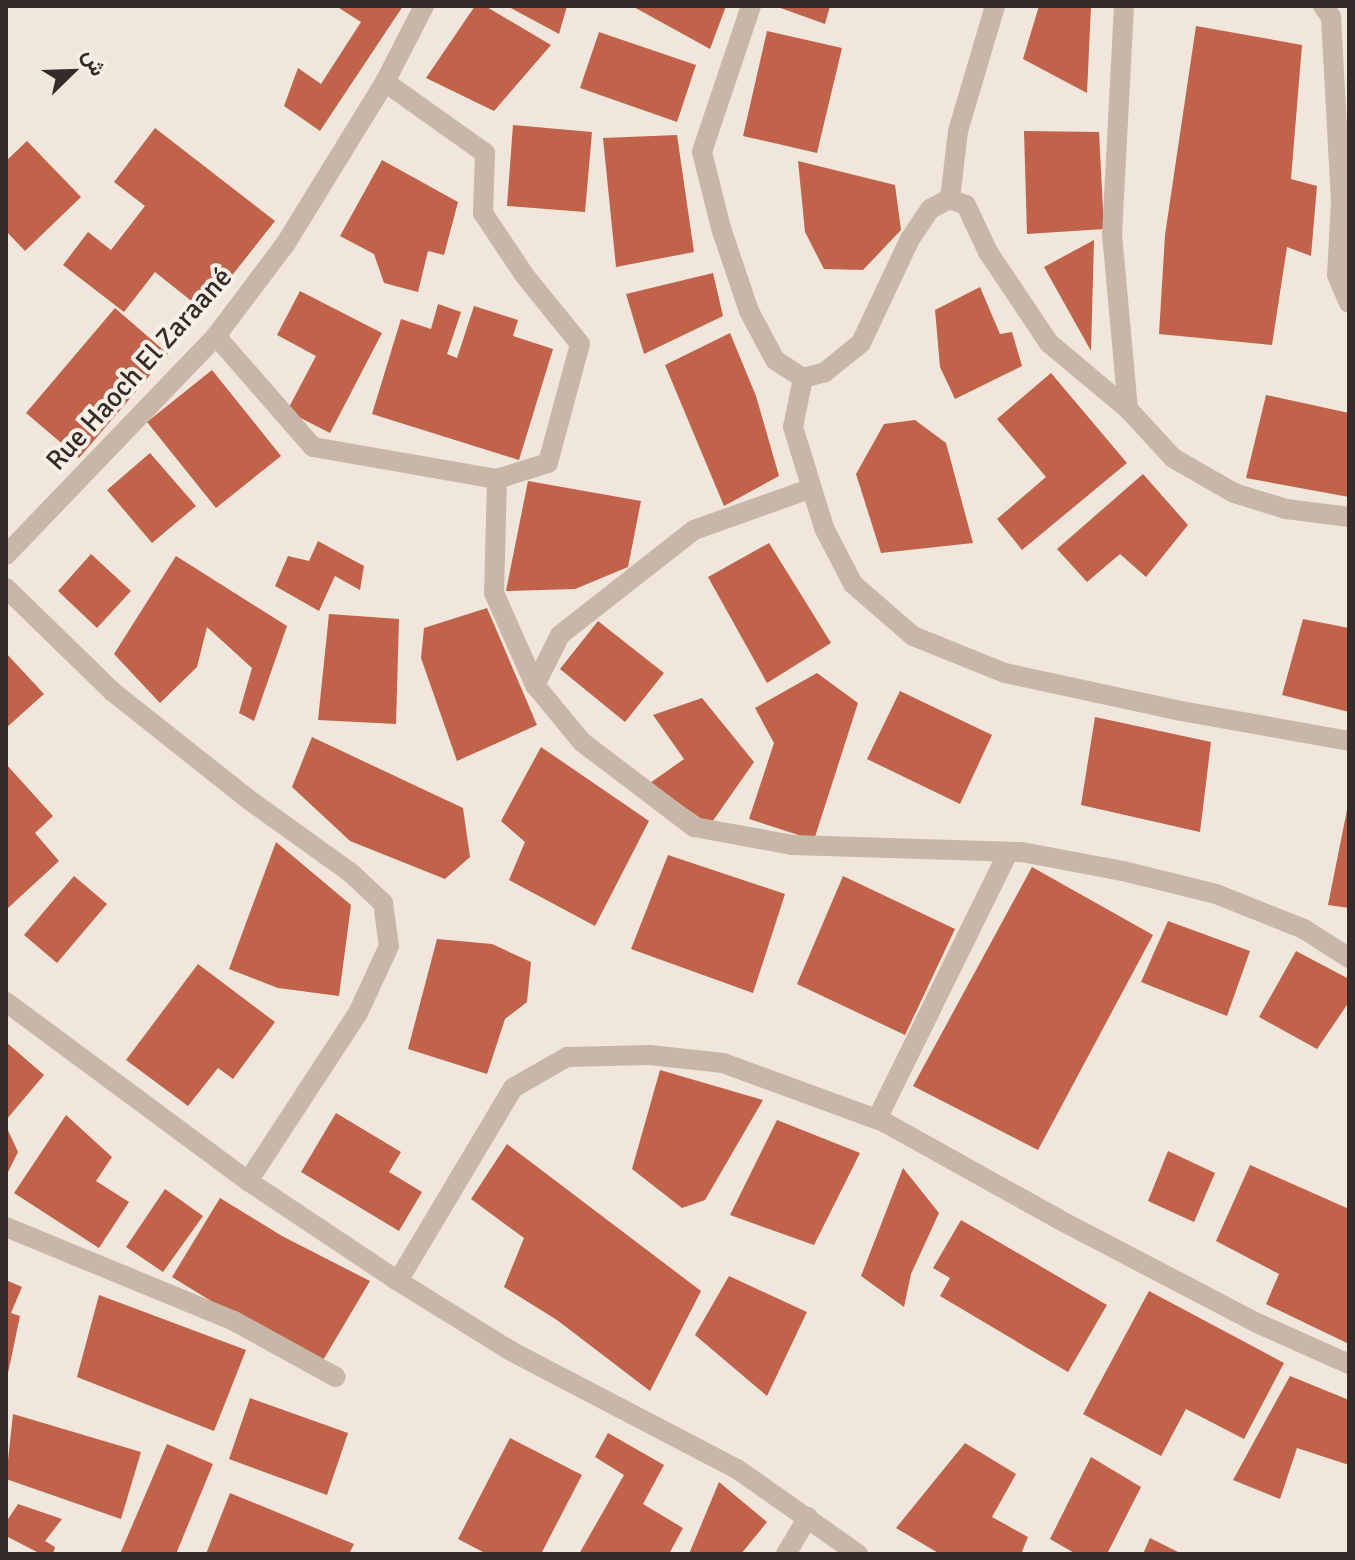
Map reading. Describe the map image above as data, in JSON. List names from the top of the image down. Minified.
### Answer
{"streets":{"street":["Rue Haoch El Zaraané"]},"north":"top right"}
